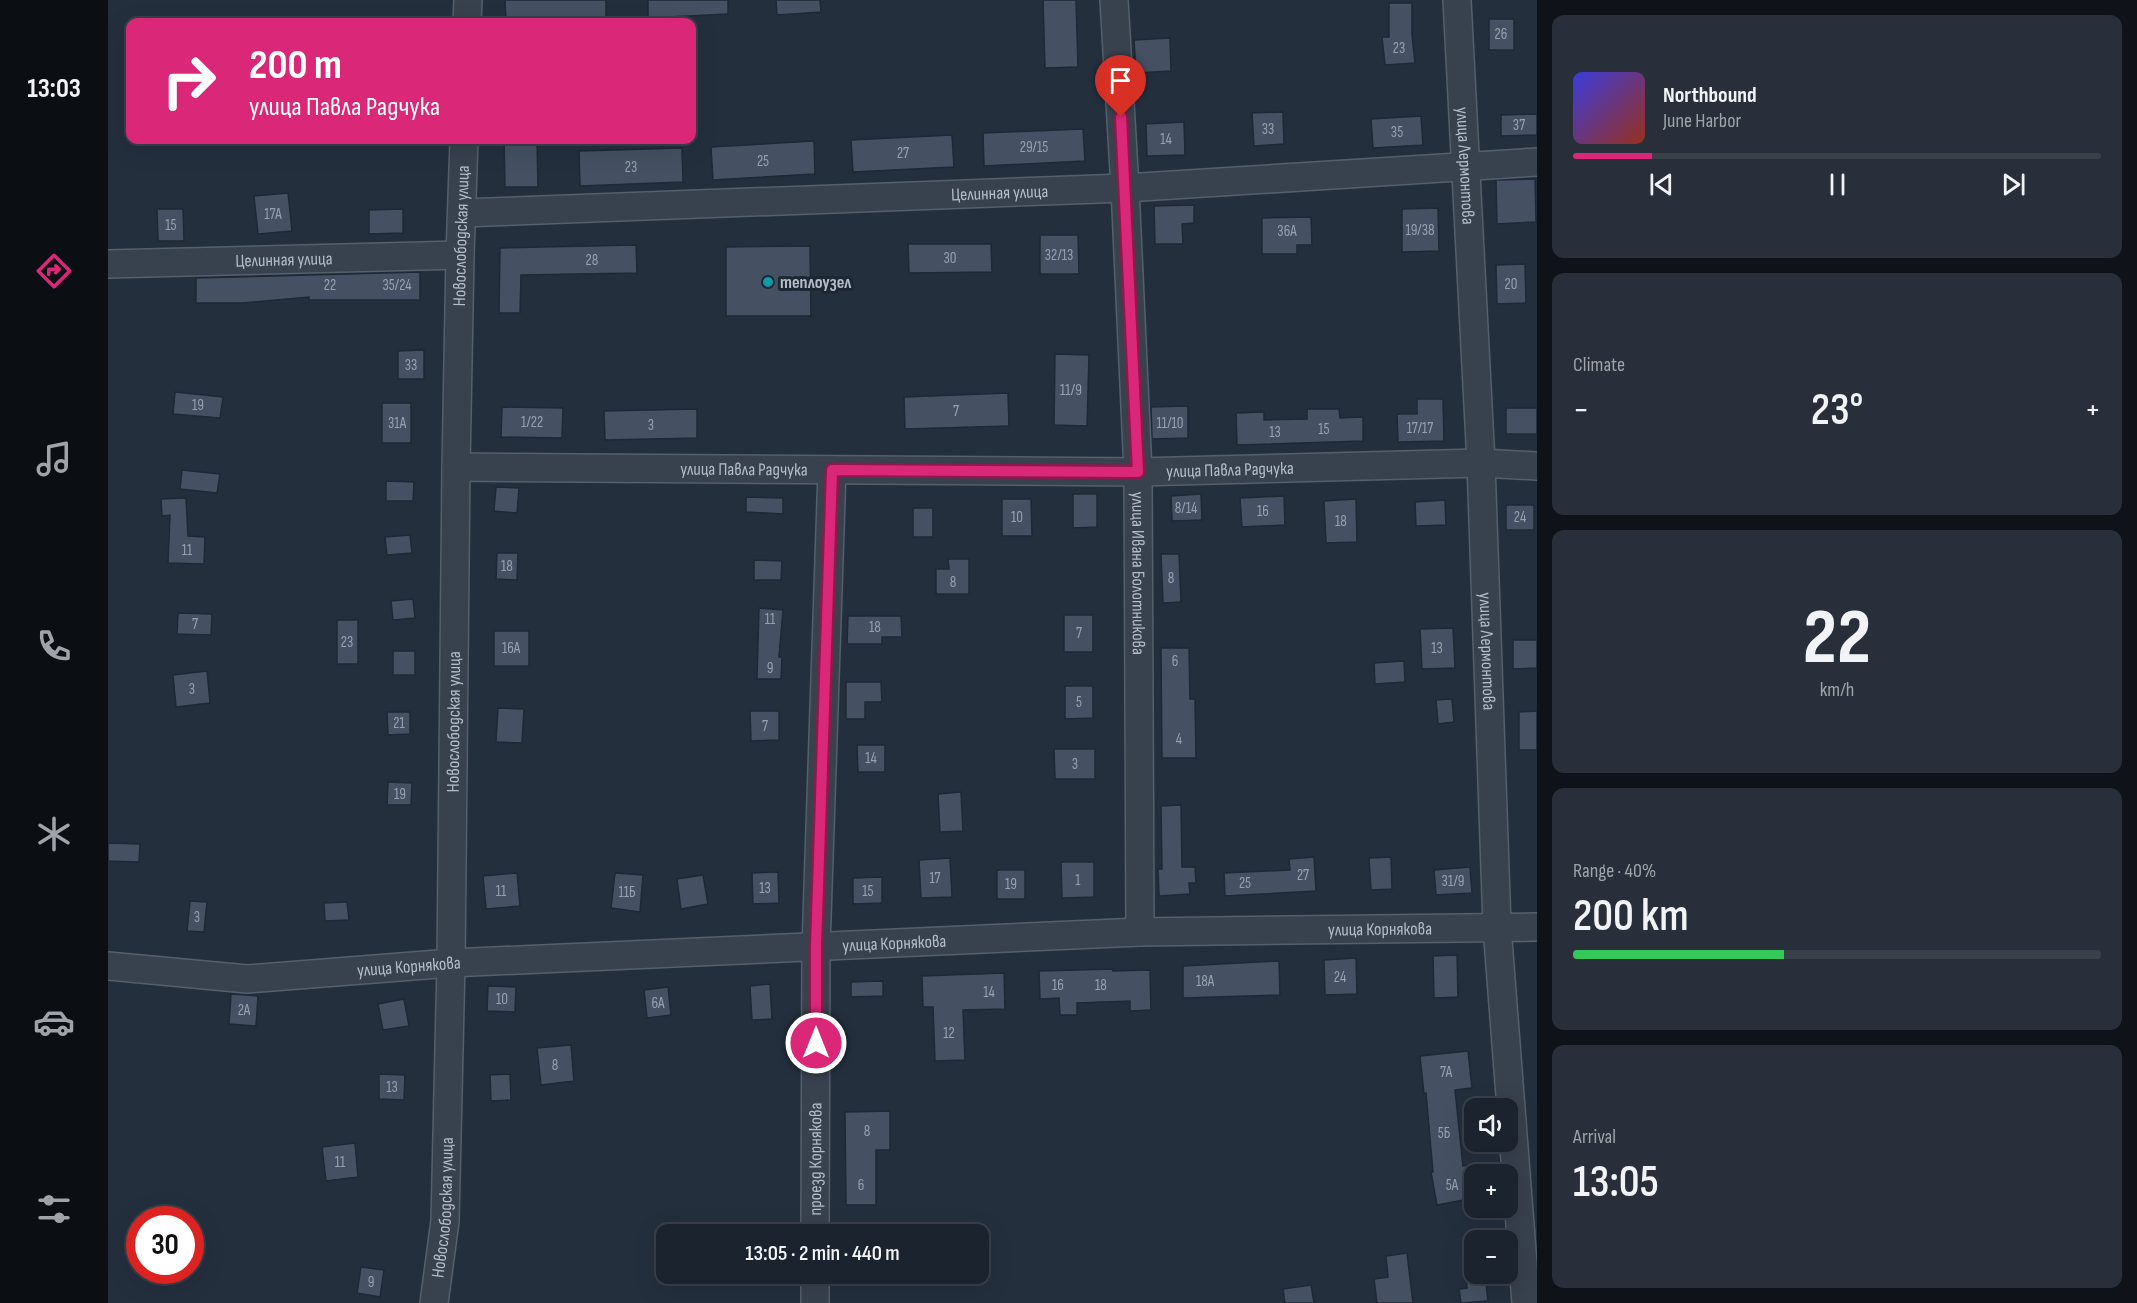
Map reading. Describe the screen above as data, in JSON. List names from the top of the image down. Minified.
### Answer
{"streets":{"street":["улица Лермонтова","Целинная улица","Новослободская улица","улица Павла Радчука","улица Ивана Болотникова","улица Корнякова","проезд Корнякова"]},"crossings":[["улица Лермонтова","Целинная улица"],["улица Лермонтова","улица Павла Радчука"],["улица Лермонтова","улица Корнякова"],["Целинная улица","Новослободская улица"],["Целинная улица","улица Ивана Болотникова"],["Новослободская улица","улица Павла Радчука"],["Новослободская улица","улица Корнякова"],["улица Павла Радчука","улица Ивана Болотникова"],["улица Павла Радчука","проезд Корнякова"],["улица Ивана Болотникова","улица Корнякова"],["улица Корнякова","проезд Корнякова"]],"places":["теплоузел"],"house_numbers":["26","23","37","33","35","14","29/15","27","25","23","17А","15","19/38","36А","32/13","30","28","20","22","35/24","33","11/9","19","7","1/22","31А","11/10","3","17/17","15","13","8/14","16","10","24","18","11","18","8","8","11","7","18","7","23","16А","13","6","9","3","5","21","7","4","14","3","19","27","17","1","31/9","25","19","13","11","15","11Б","3","24","18А","16","18","14","10","6А","2А","12","8","7А","13","8","5Б","11","6","5А","9"],"page":{"tabs":"13:03","turn":["200 m","улица Павла Радчука"],"song":["Northbound","June Harbor"],"tile":["Climate",["22","km/h"],["Range · 40%","200 km"],["Arrival","13:05"]],"heat":["−","23°","+"],"map_buttons":["+","−"],"limit":"30","trip":"13:05 · 2 min · 440 m"}}
